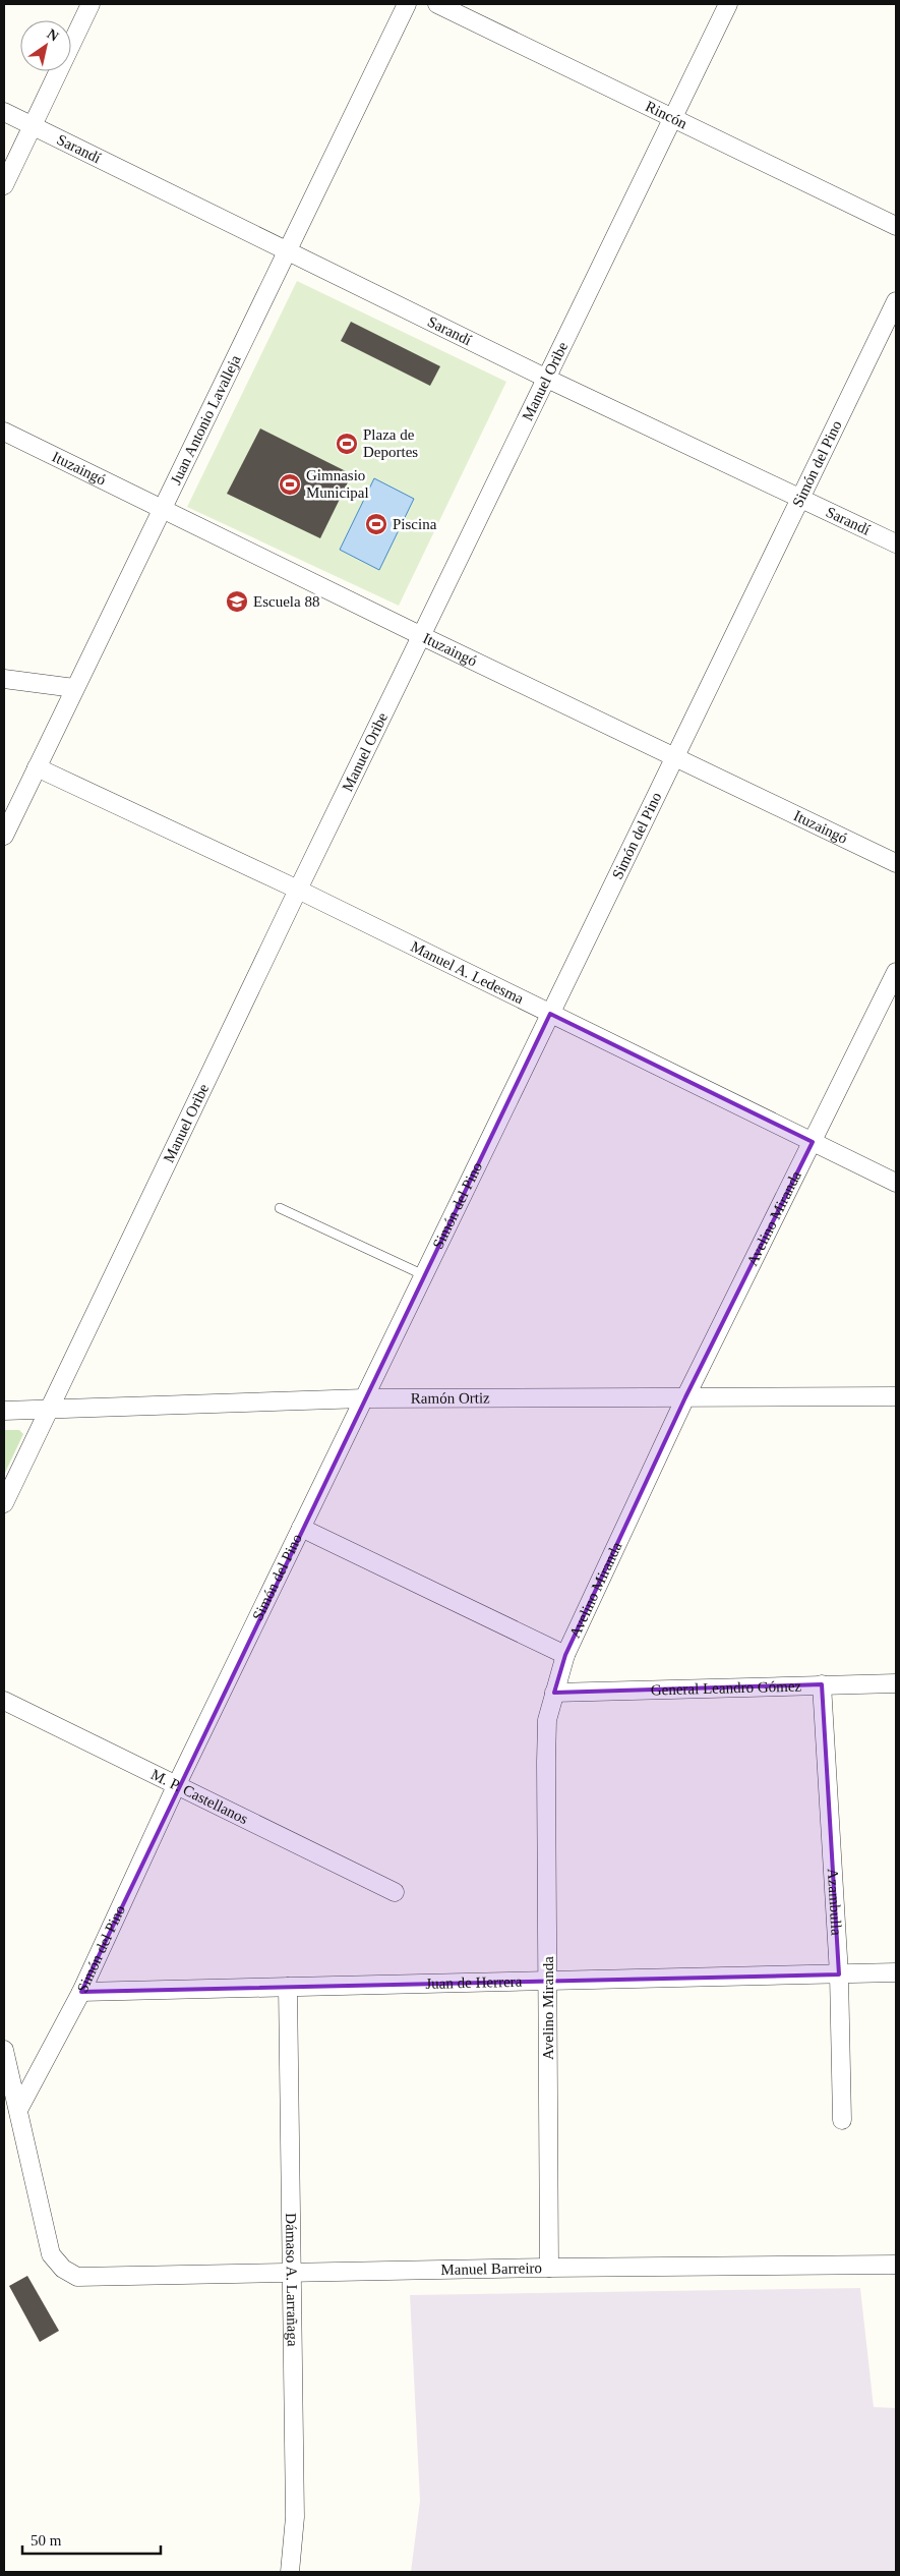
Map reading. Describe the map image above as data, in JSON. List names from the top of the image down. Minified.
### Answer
{"streets":{"street":["Rincón","Sarandí","Manuel Oribe","Juan Antonio Lavalleja","Simón del Pino","Ituzaingó","Manuel A. Ledesma","Avelino Miranda","Ramón Ortiz","General Leandro Gómez","M. P. Castellanos","Azambulla","Juan de Herrera","Manuel Barreiro","Dámaso A. Larrañaga"]},"crossings":[["Rincón","Manuel Oribe"],["Sarandí","Manuel Oribe"],["Sarandí","Juan Antonio Lavalleja"],["Sarandí","Simón del Pino"],["Manuel Oribe","Ituzaingó"],["Manuel Oribe","Manuel A. Ledesma"],["Manuel Oribe","Ramón Ortiz"],["Juan Antonio Lavalleja","Ituzaingó"],["Juan Antonio Lavalleja","Manuel A. Ledesma"],["Simón del Pino","Ituzaingó"],["Simón del Pino","Manuel A. Ledesma"],["Simón del Pino","Ramón Ortiz"],["Simón del Pino","M. P. Castellanos"],["Simón del Pino","Juan de Herrera"],["Simón del Pino","Manuel Barreiro"],["Manuel A. Ledesma","Avelino Miranda"],["Avelino Miranda","Ramón Ortiz"],["Avelino Miranda","General Leandro Gómez"],["Avelino Miranda","Juan de Herrera"],["Avelino Miranda","Manuel Barreiro"],["General Leandro Gómez","Azambulla"],["Azambulla","Juan de Herrera"],["Juan de Herrera","Dámaso A. Larrañaga"],["Manuel Barreiro","Dámaso A. Larrañaga"]],"places":{"sports":["Plaza de Deportes","Gimnasio Municipal","Piscina"],"school or university":["Escuela 88"]},"scale_bar":"50 m","north":"top right"}
